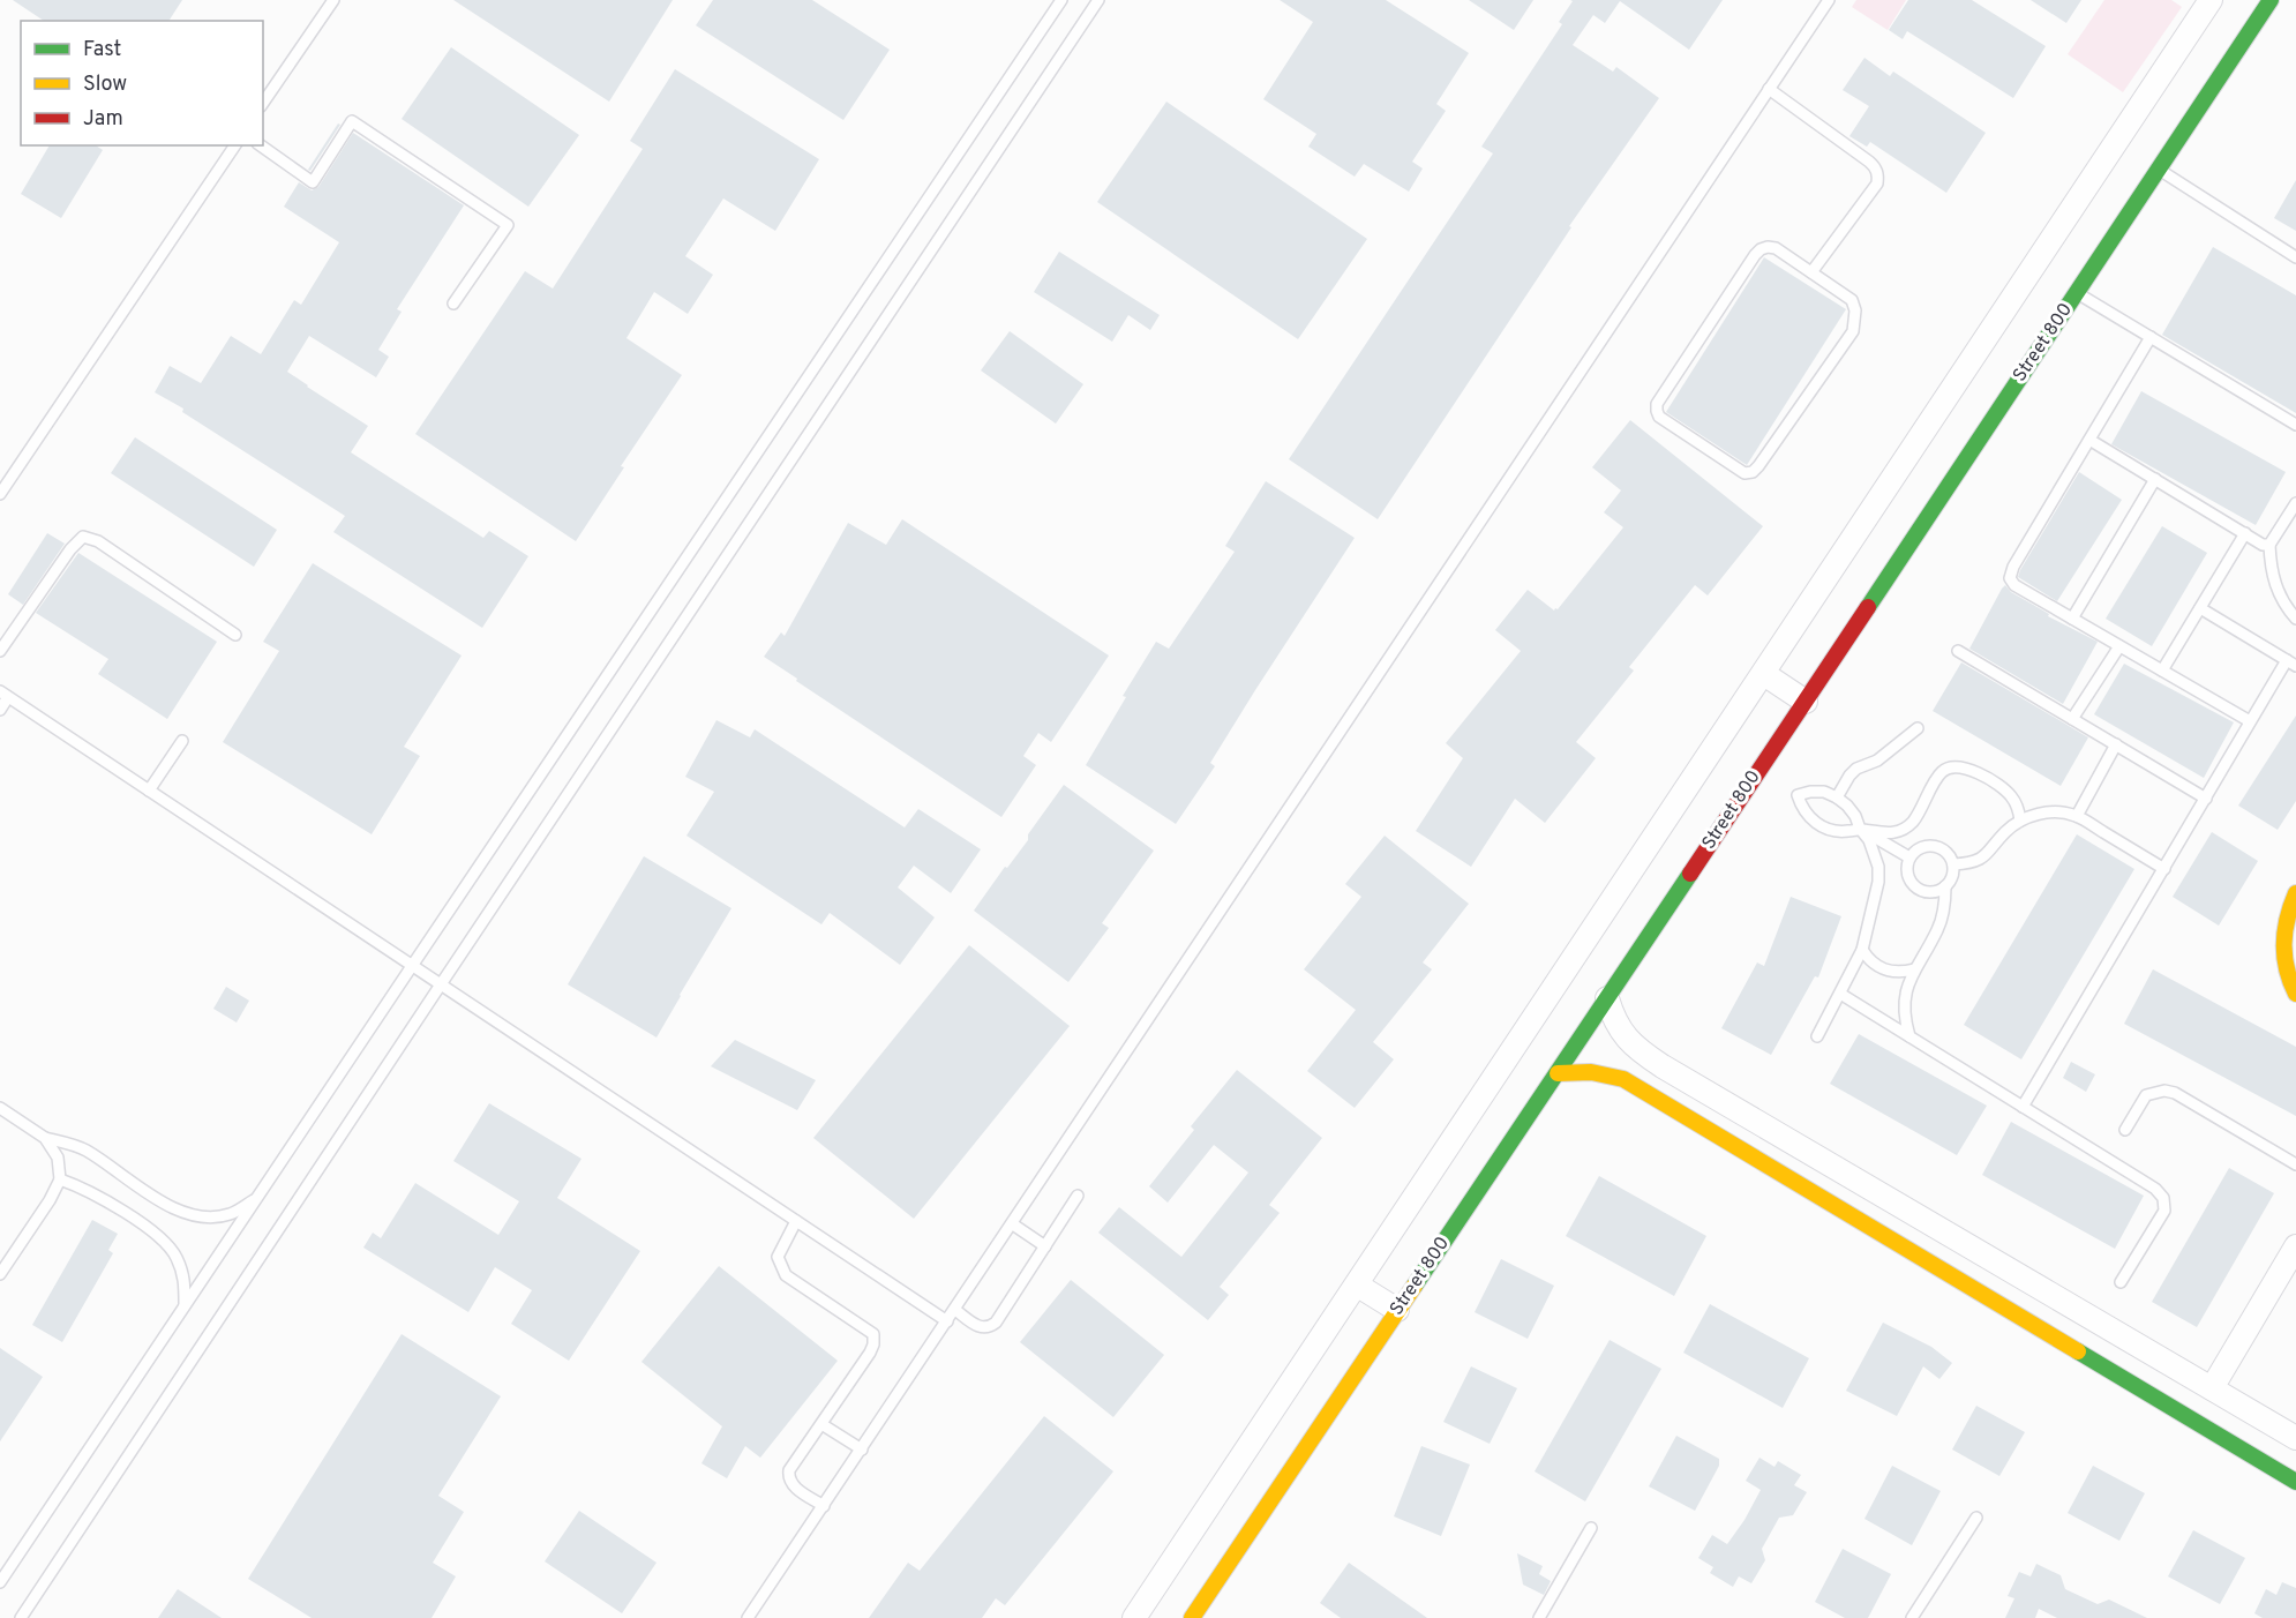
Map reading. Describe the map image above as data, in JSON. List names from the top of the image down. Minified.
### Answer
{"streets":{"street":["Street 800"]},"legend":["Fast","Slow","Jam"]}
